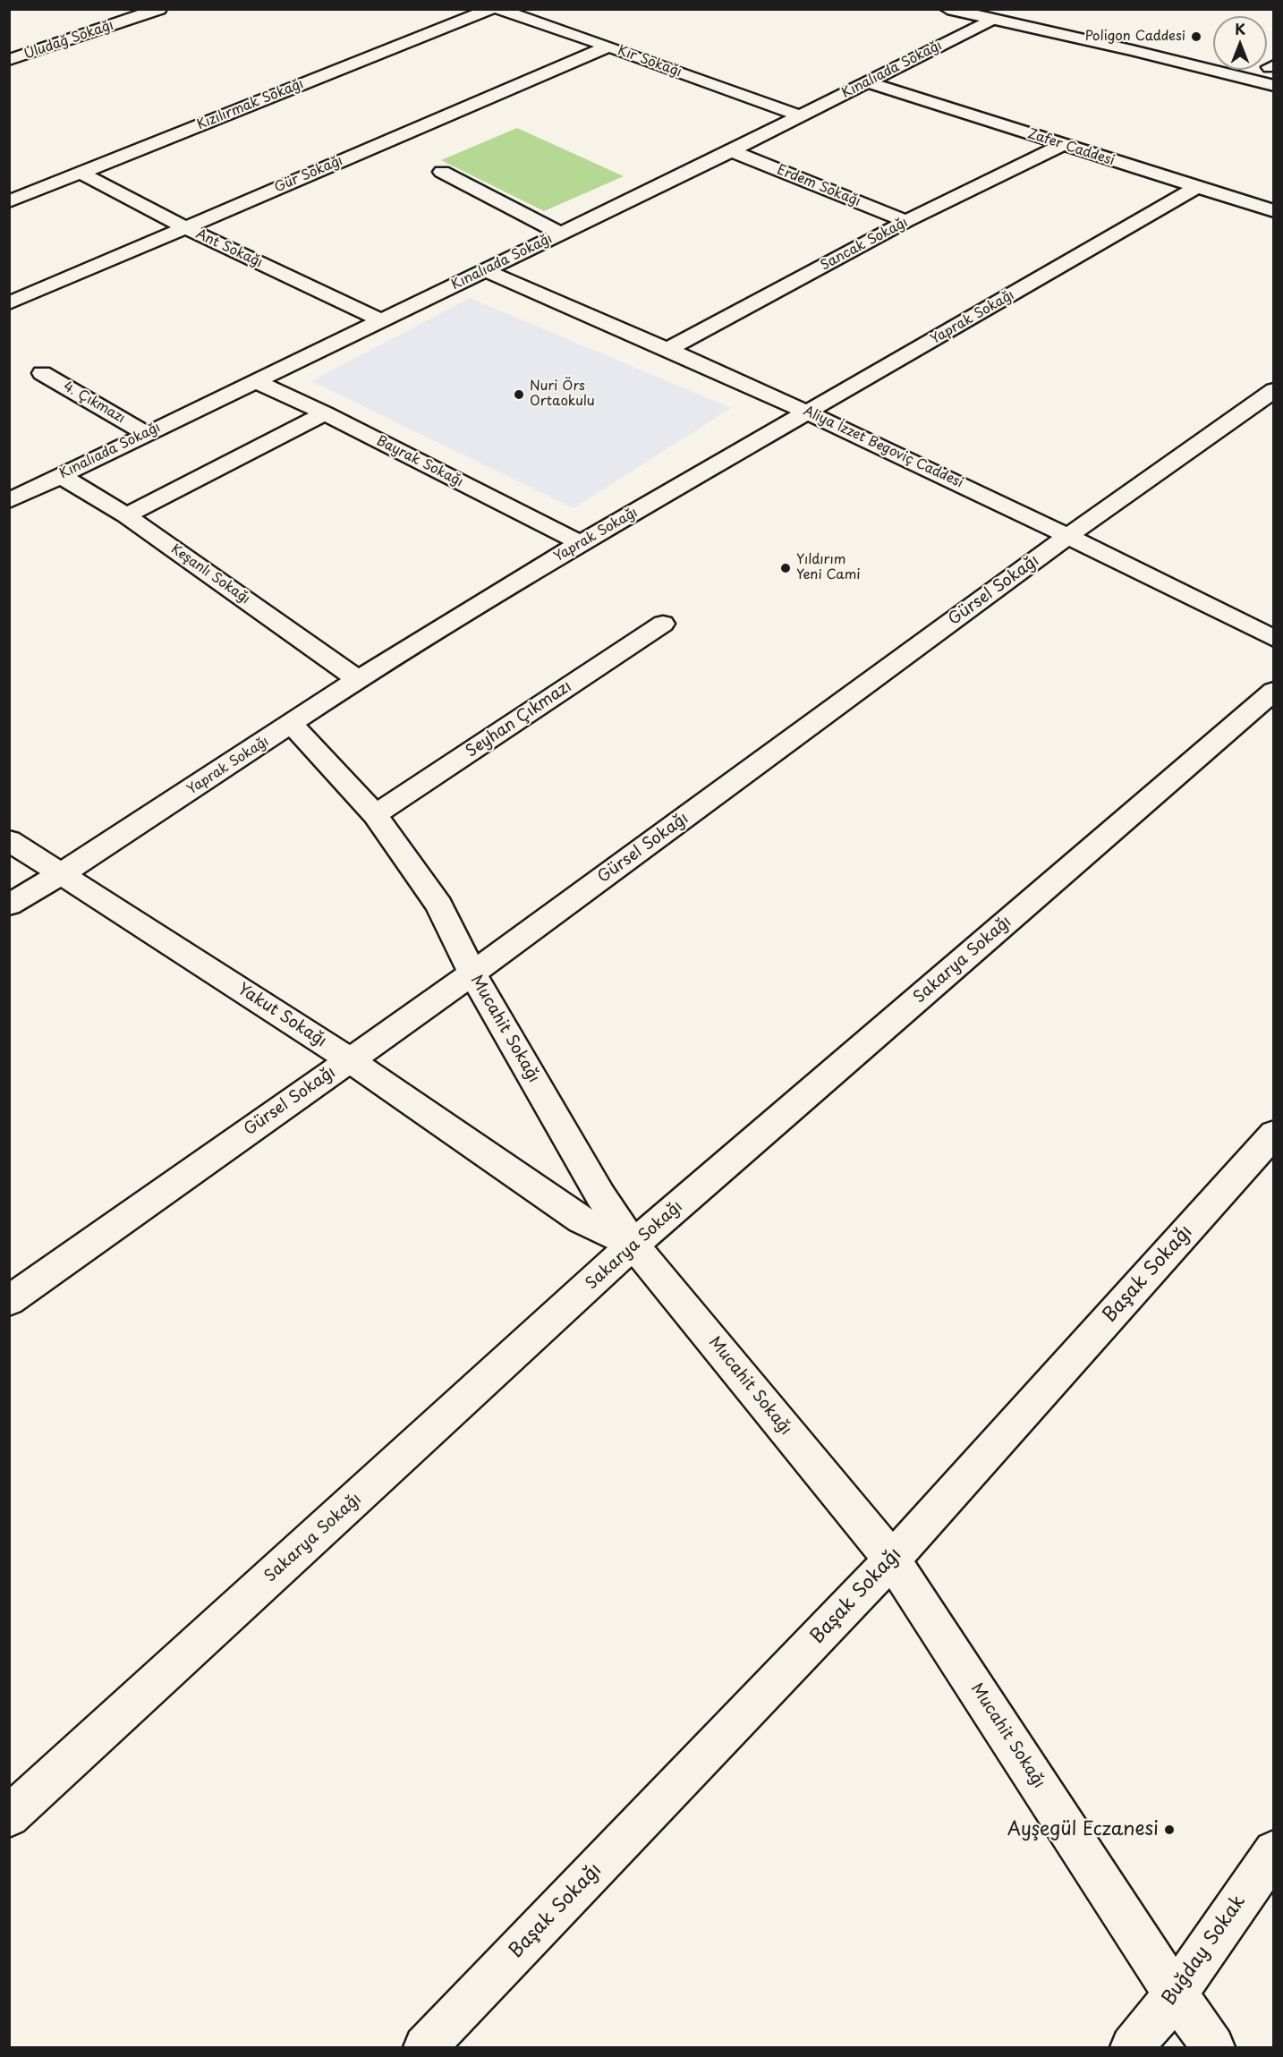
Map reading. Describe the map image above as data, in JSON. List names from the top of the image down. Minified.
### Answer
{"streets":{"street":["Uludağ Sokağı","Kır Sokağı","Kınalıada Sokağı","Kızılırmak Sokağı","Zafer Caddesi","Gür Sokağı","Erdem Sokağı","Sancak Sokağı","Ant Sokağı","Yaprak Sokağı","4. Çıkmazı","Aliya İzzet Begoviç Caddesi","Bayrak Sokağı","Keşanlı Sokağı","Gürsel Sokağı","Seyhan Çıkmazı","Sakarya Sokağı","Yakut Sokağı","Mucahit Sokağı","Başak Sokağı","Buğday Sokak"]},"crossings":[["Kır Sokağı","Kınalıada Sokağı"],["Kır Sokağı","Gür Sokağı"],["Kınalıada Sokağı","Zafer Caddesi"],["Kınalıada Sokağı","Erdem Sokağı"],["Kınalıada Sokağı","Ant Sokağı"],["Kınalıada Sokağı","4. Çıkmazı"],["Kınalıada Sokağı","Aliya İzzet Begoviç Caddesi"],["Kınalıada Sokağı","Bayrak Sokağı"],["Kınalıada Sokağı","Keşanlı Sokağı"],["Kızılırmak Sokağı","Ant Sokağı"],["Zafer Caddesi","Sancak Sokağı"],["Zafer Caddesi","Yaprak Sokağı"],["Gür Sokağı","Ant Sokağı"],["Erdem Sokağı","Sancak Sokağı"],["Sancak Sokağı","Aliya İzzet Begoviç Caddesi"],["Yaprak Sokağı","Aliya İzzet Begoviç Caddesi"],["Yaprak Sokağı","Bayrak Sokağı"],["Yaprak Sokağı","Keşanlı Sokağı"],["Yaprak Sokağı","Yakut Sokağı"],["Yaprak Sokağı","Mucahit Sokağı"],["Aliya İzzet Begoviç Caddesi","Gürsel Sokağı"],["Gürsel Sokağı","Yakut Sokağı"],["Gürsel Sokağı","Mucahit Sokağı"],["Seyhan Çıkmazı","Mucahit Sokağı"],["Sakarya Sokağı","Yakut Sokağı"],["Sakarya Sokağı","Mucahit Sokağı"],["Yakut Sokağı","Mucahit Sokağı"],["Mucahit Sokağı","Başak Sokağı"],["Mucahit Sokağı","Buğday Sokak"]],"places":["Poligon Caddesi","Nuri Örs Ortaokulu","Yıldırım Yeni Cami","Ayşegül Eczanesi"],"north":"top"}
